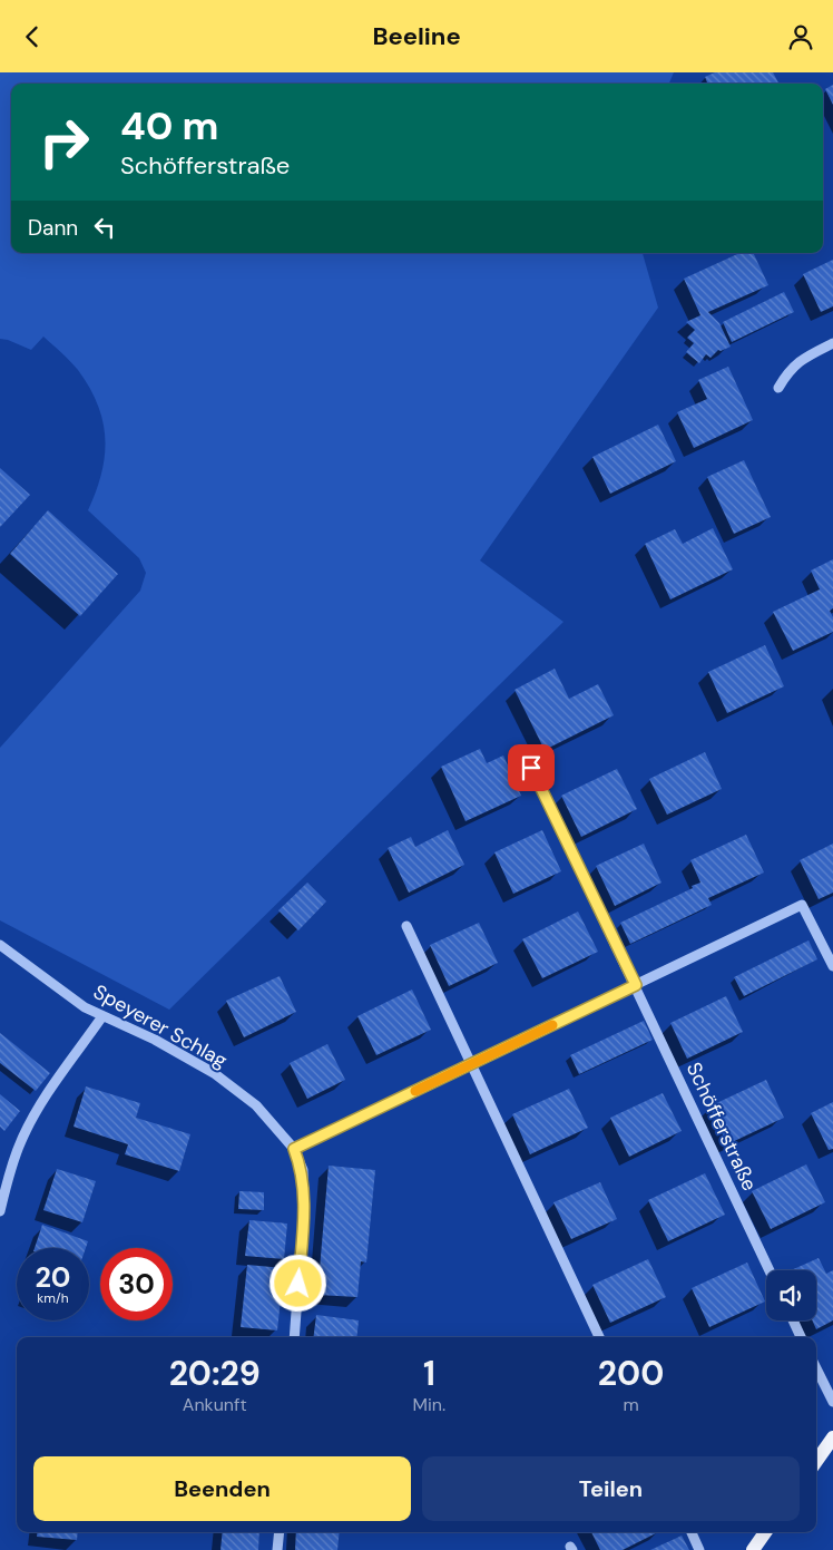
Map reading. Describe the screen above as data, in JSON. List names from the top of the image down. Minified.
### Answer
{"streets":{"street":["Speyerer Schlag","Schöfferstraße"]},"page":{"header":"Beeline","turn":["40 m","Schöfferstraße"],"then":"Dann","speed":"20 km/h","limit":"30","eta":["20:29","Ankunft","1","Min.","200","m"],"buttons":["Beenden","Teilen"]}}
